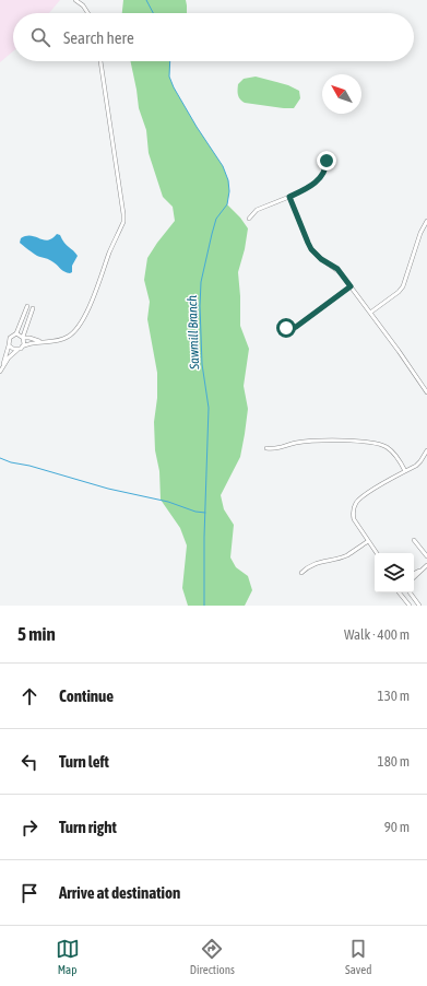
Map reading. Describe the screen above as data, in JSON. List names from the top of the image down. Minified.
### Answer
{"water":["Sawmill Branch"],"north":"top left","page":{"search":"Search here","heading":["5 min","Walk · 400 m"],"list":[["Continue","130 m"],["Turn left","180 m"],["Turn right","90 m"],"Arrive at destination"],"nav":["Map","Directions","Saved"]}}
